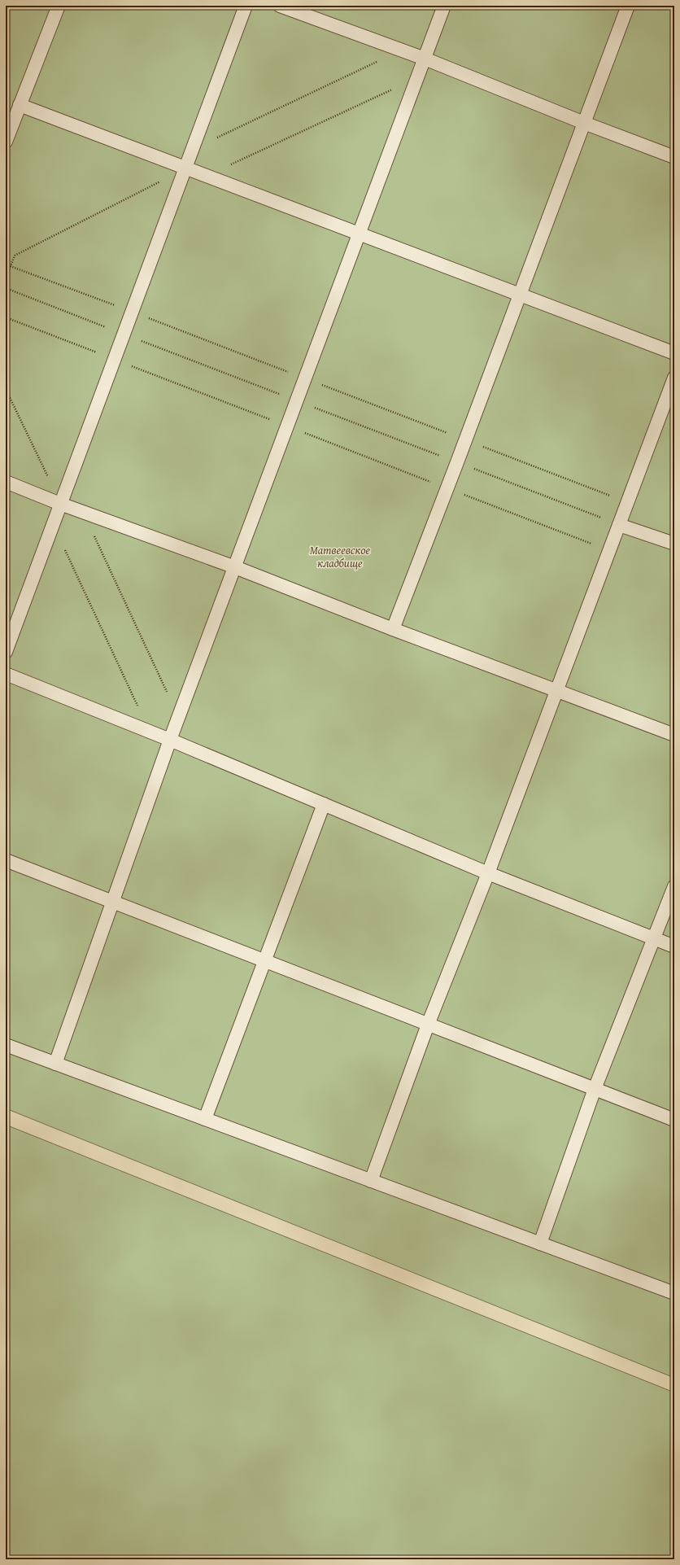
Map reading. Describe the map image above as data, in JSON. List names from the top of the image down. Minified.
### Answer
{"parks":["Матвеевское кладбище"]}
